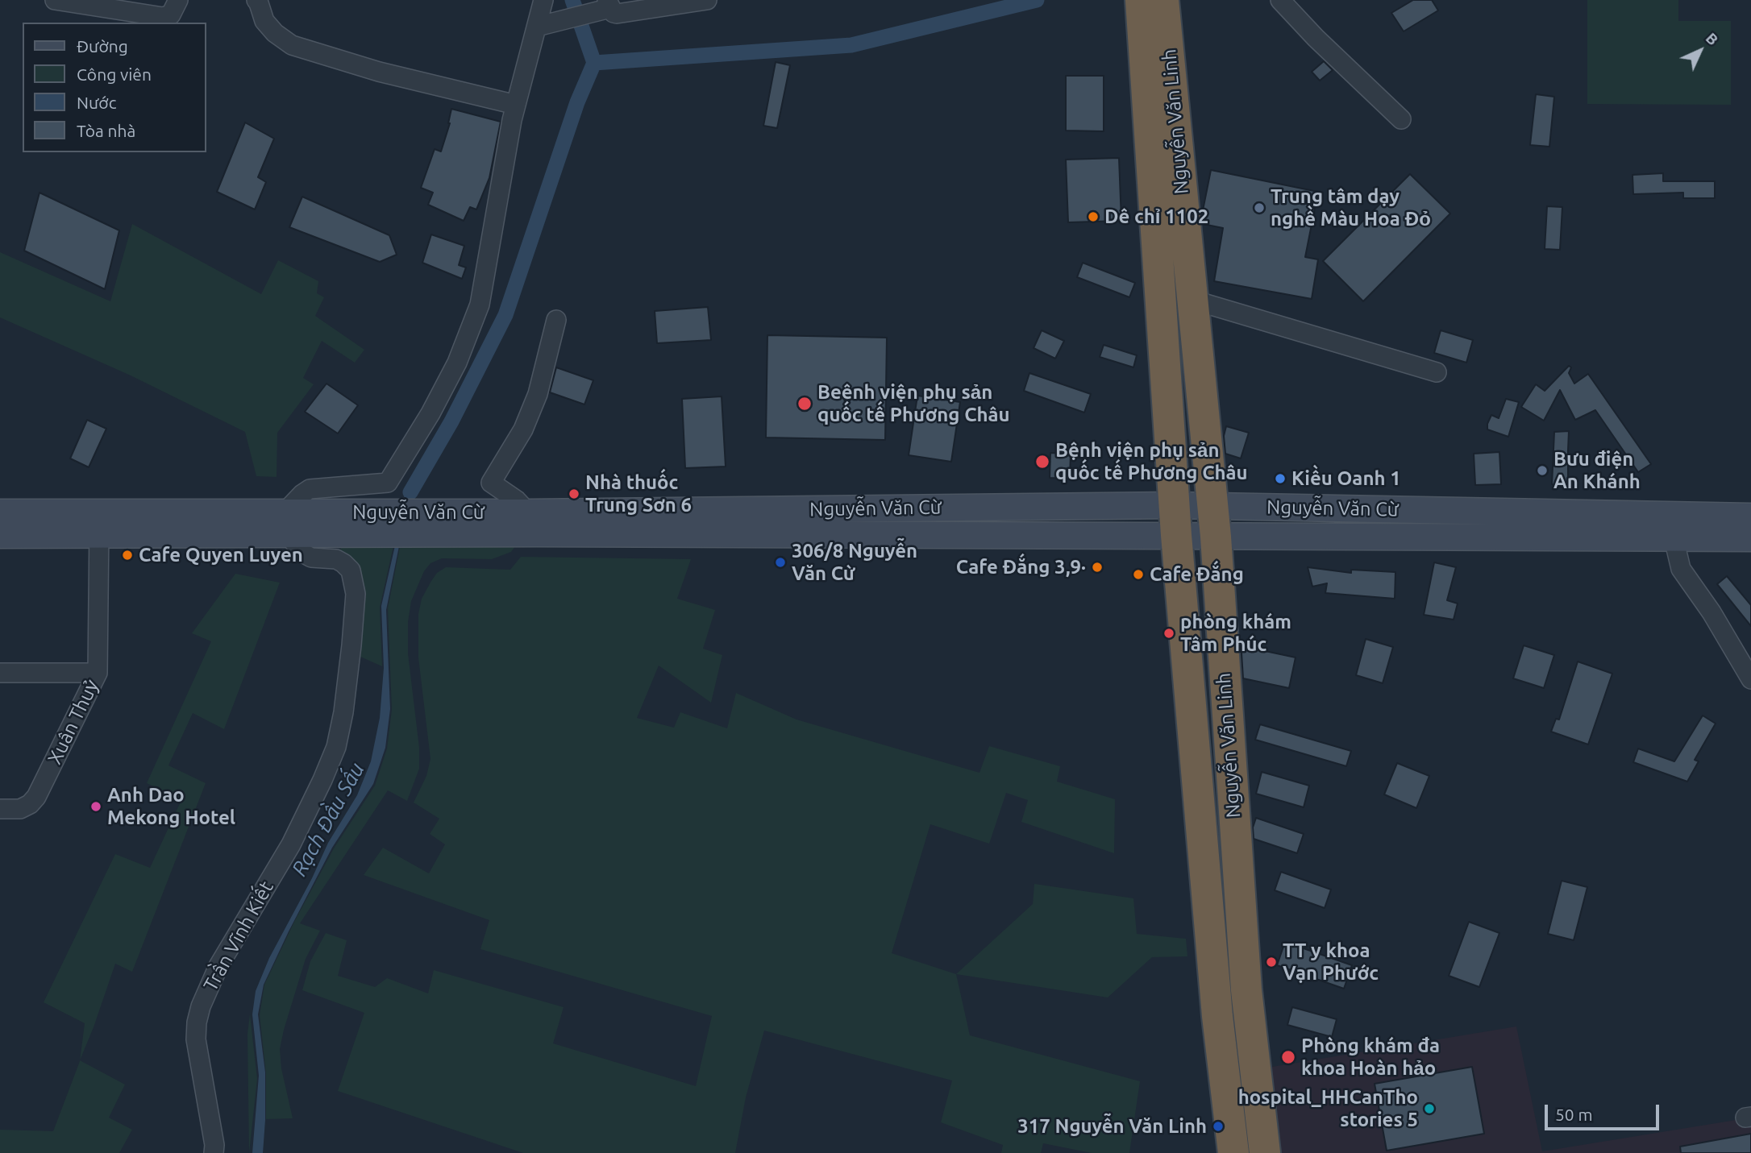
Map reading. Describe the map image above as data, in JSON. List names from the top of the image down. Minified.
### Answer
{"streets":{"highway":["Nguyễn Văn Linh"],"main road":["Nguyễn Văn Cừ"],"street":["Xuân Thuỷ","Trần Vĩnh Kiết"]},"crossings":[["Nguyễn Văn Linh","Nguyễn Văn Cừ"],["Nguyễn Văn Cừ","Xuân Thuỷ"],["Nguyễn Văn Cừ","Trần Vĩnh Kiết"]],"water":["Rạch Đầu Sấu"],"places":["Trung tâm dạy nghề Màu Hoa Đỏ","Dê chỉ 1102","Beệnh viện phụ sản quốc tế Phương Châu","Bệnh viện phụ sản quốc tế Phương Châu","Bưu điện An Khánh","Kiều Oanh 1","Nhà thuốc Trung Sơn 6","Cafe Quyen Luyen","306/8 Nguyễn Văn Cừ","Cafe Đắng 3,9·","Cafe Đắng","phòng khám Tâm Phúc","Anh Dao Mekong Hotel","TT y khoa Vạn Phước","Phòng khám đa khoa Hoàn hảo","hospital_HHCanTho stories 5","317 Nguyễn Văn Linh"],"legend":["Đường","Công viên","Nước","Tòa nhà"],"scale_bar":"50 m","north":"top right"}
